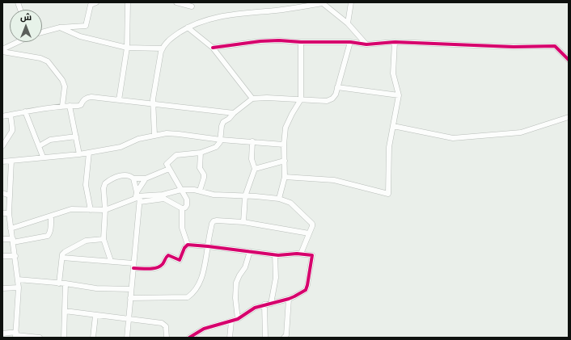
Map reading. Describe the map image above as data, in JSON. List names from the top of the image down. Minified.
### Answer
{"north":"top"}
